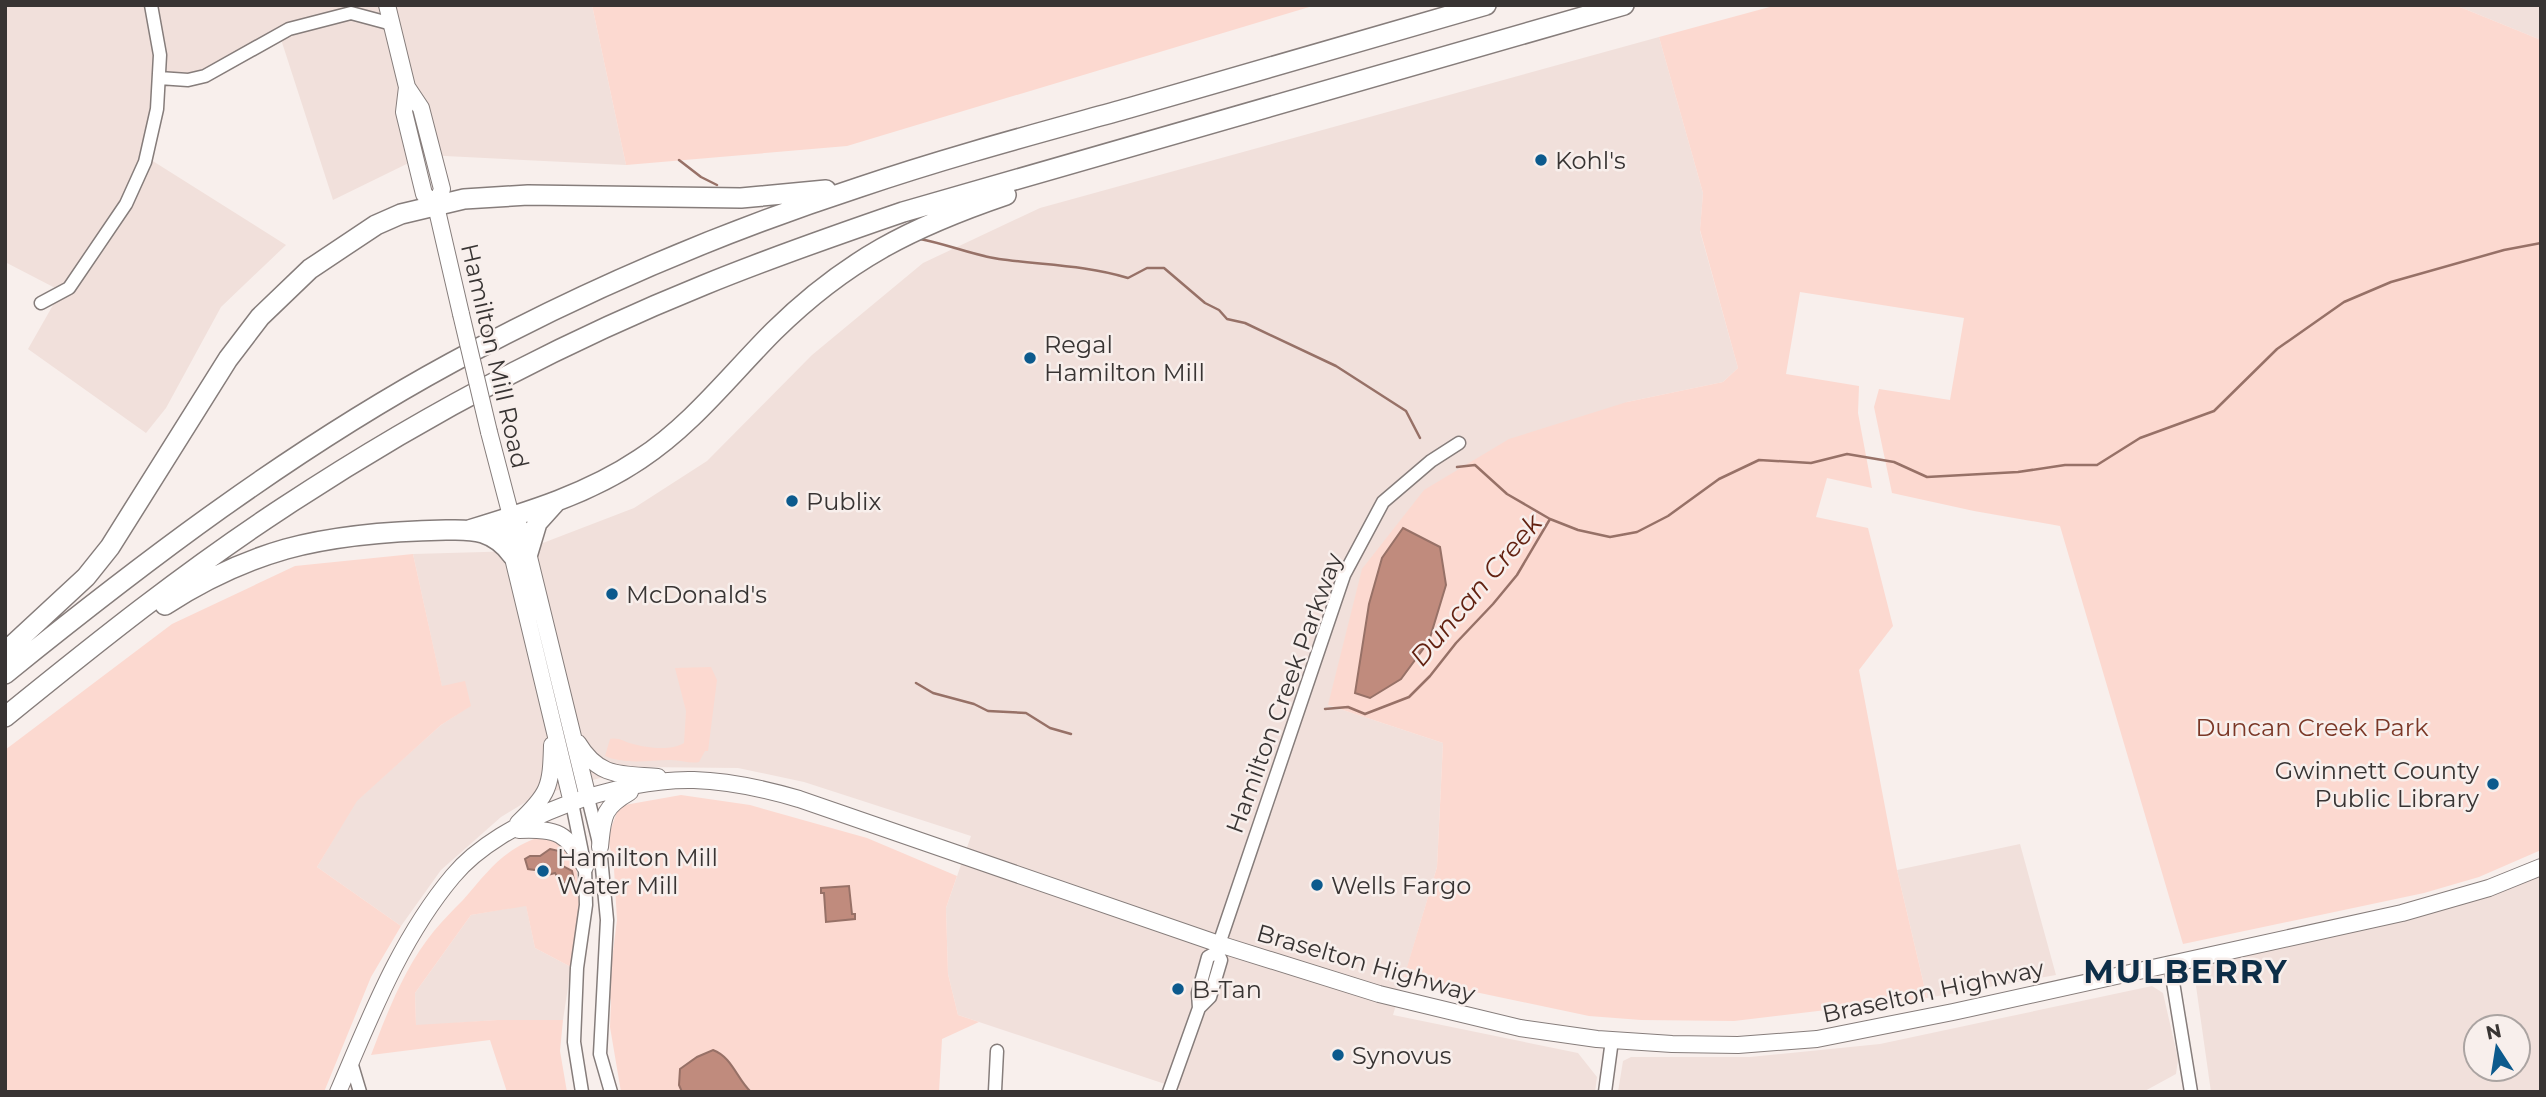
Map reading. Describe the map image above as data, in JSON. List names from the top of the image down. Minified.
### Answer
{"streets":{"main road":["Hamilton Mill Road","Braselton Highway"],"street":["Hamilton Creek Parkway"]},"crossings":[["Hamilton Mill Road","Braselton Highway"],["Hamilton Creek Parkway","Braselton Highway"]],"districts":["MULBERRY"],"water":["Duncan Creek"],"parks":["Duncan Creek Park"],"places":["Kohl's","Regal Hamilton Mill","Publix","McDonald's","Gwinnett County Public Library","Hamilton Mill Water Mill","Wells Fargo","B-Tan","Synovus"],"north":"top"}
